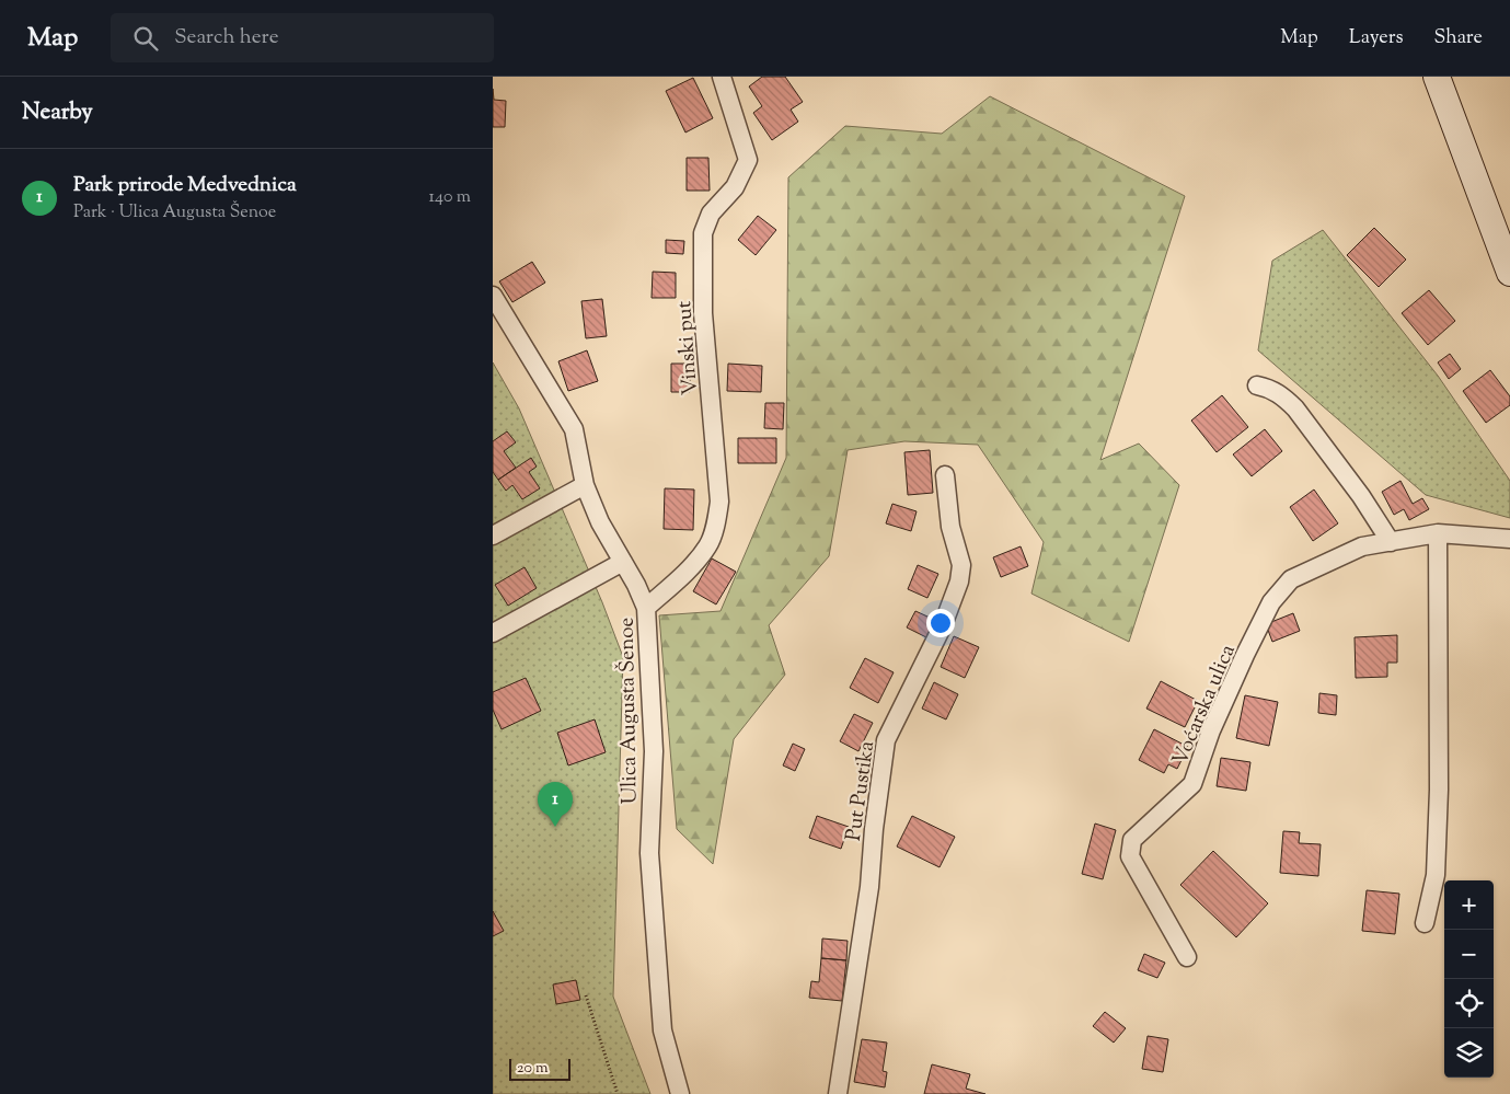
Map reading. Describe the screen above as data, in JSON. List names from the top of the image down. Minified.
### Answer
{"streets":{"street":["Vinski put","Voćarska ulica","Ulica Augusta Šenoe","Put Pustika"]},"crossings":[["Vinski put","Ulica Augusta Šenoe"]],"scale_bar":"20 m","page":{"header":"Map","search":"Search here","nav":["Map","Layers","Share"],"heading":"Nearby","list":[{"mark":"1","name":"Park prirode Medvednica","note":"Park · Ulica Augusta Šenoe","value":"140 m"}],"pins":"1","map_buttons":["+","−"],"scale":"20 m"}}
